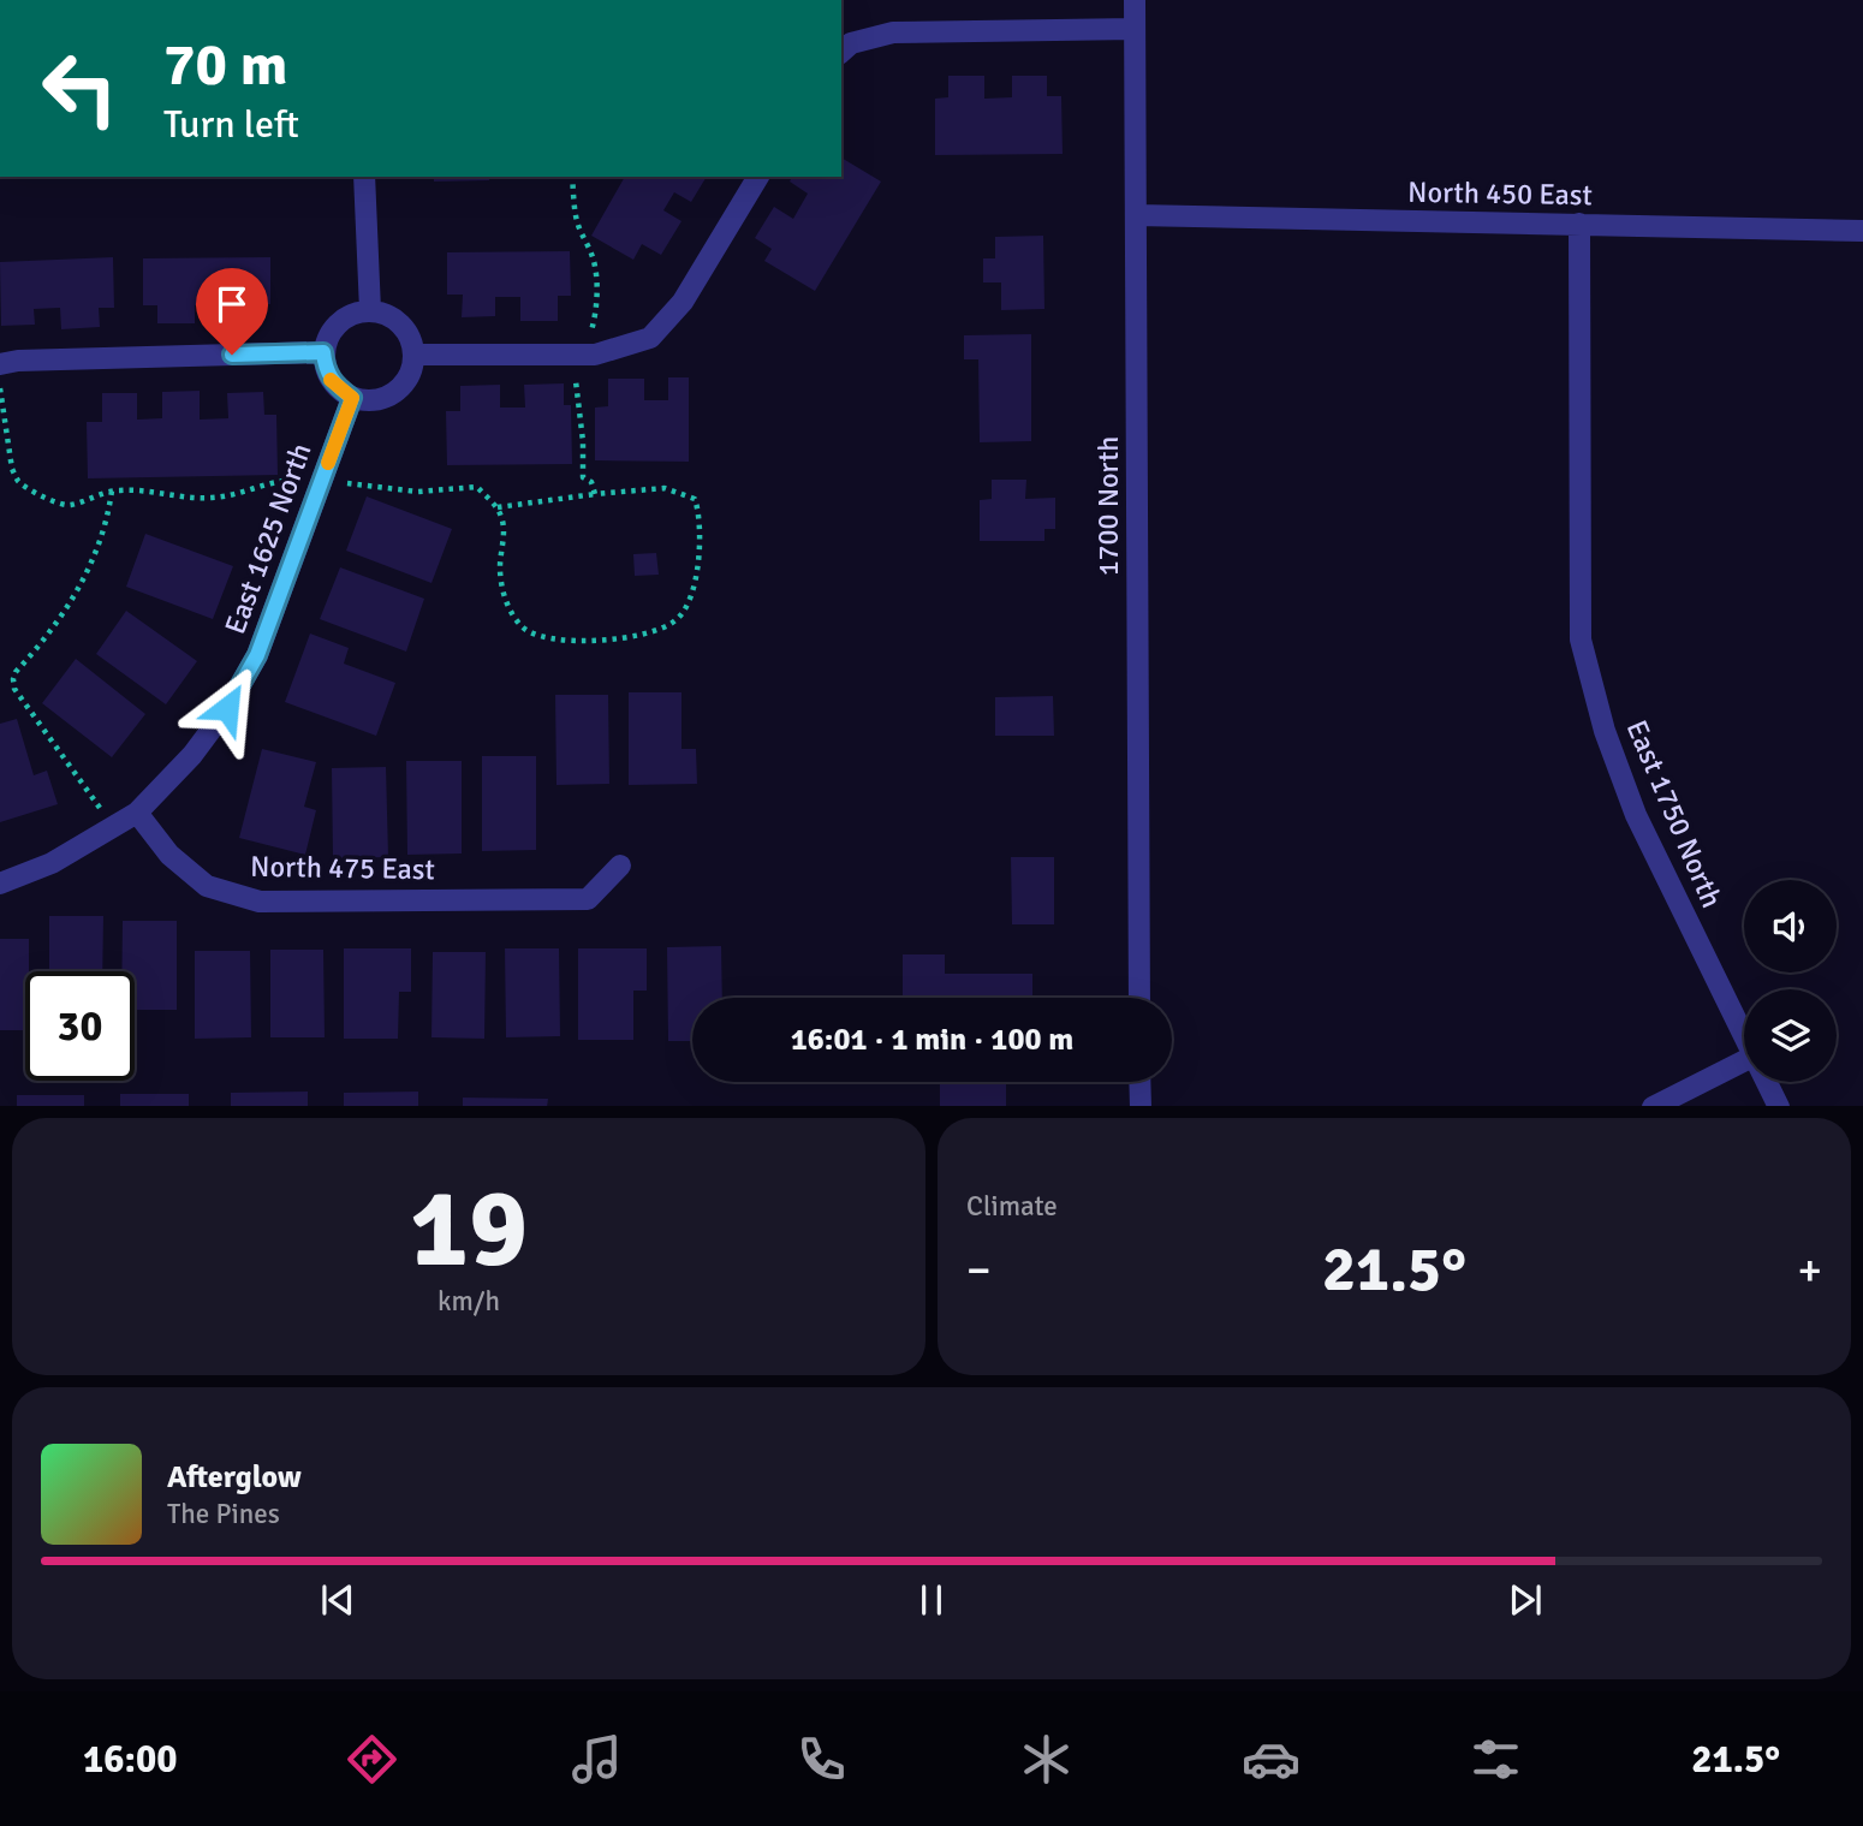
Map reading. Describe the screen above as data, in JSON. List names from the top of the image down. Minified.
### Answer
{"streets":{"street":["North 450 East","1700 North","East 1625 North","East 1750 North","North 475 East"]},"crossings":[["North 450 East","1700 North"],["North 450 East","East 1750 North"],["East 1625 North","North 475 East"]],"page":{"turn":["70 m","Turn left"],"limit":"30","trip":"16:01 · 1 min · 100 m","tile":[["19","km/h"],"Climate"],"heat":["−","21.5°","+"],"song":["Afterglow","The Pines"],"tabs":["16:00","21.5°"]}}
